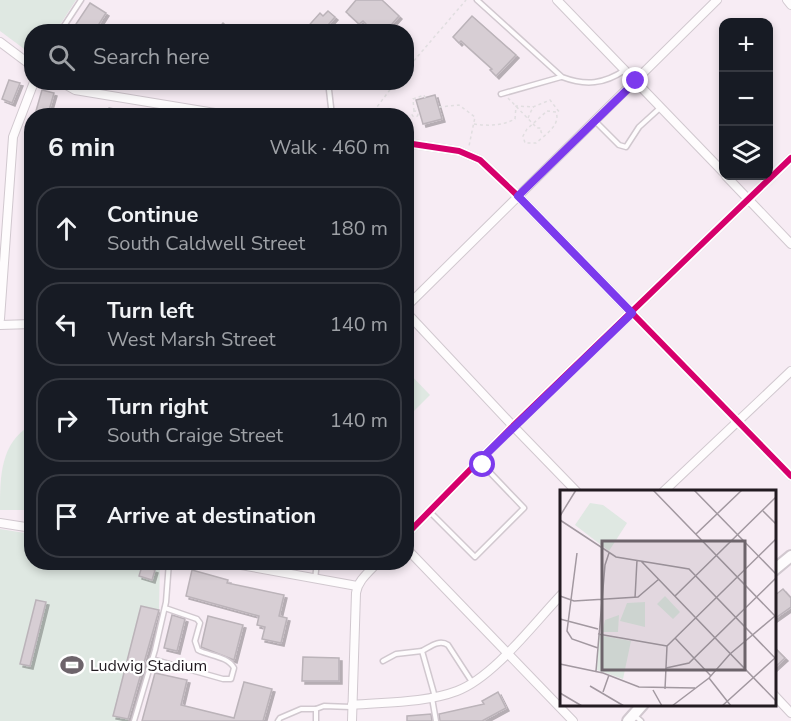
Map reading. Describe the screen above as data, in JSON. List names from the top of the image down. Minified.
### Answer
{"places":{"sports":["Ludwig Stadium"]},"page":{"map_buttons":["+","−"],"search":"Search here","heading":["6 min","Walk · 460 m"],"list":[["Continue","South Caldwell Street","180 m"],["Turn left","West Marsh Street","140 m"],["Turn right","South Craige Street","140 m"],"Arrive at destination"]}}
